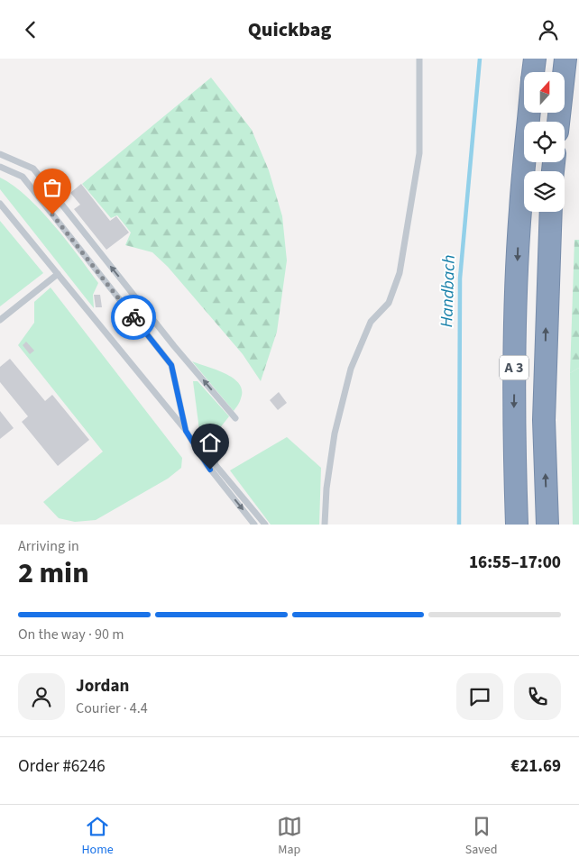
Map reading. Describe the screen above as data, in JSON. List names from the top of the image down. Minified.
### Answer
{"streets":{"highway":["A 3"]},"water":["Handbach"],"north":"top","page":{"header":"Quickbag","heading":["2 min","Arriving in","16:55–17:00"],"panel":["Jordan","Courier · 4.4","Order #6246","€21.69"],"bar":"On the way · 90 m","tabs":["Home","Map","Saved"]}}
